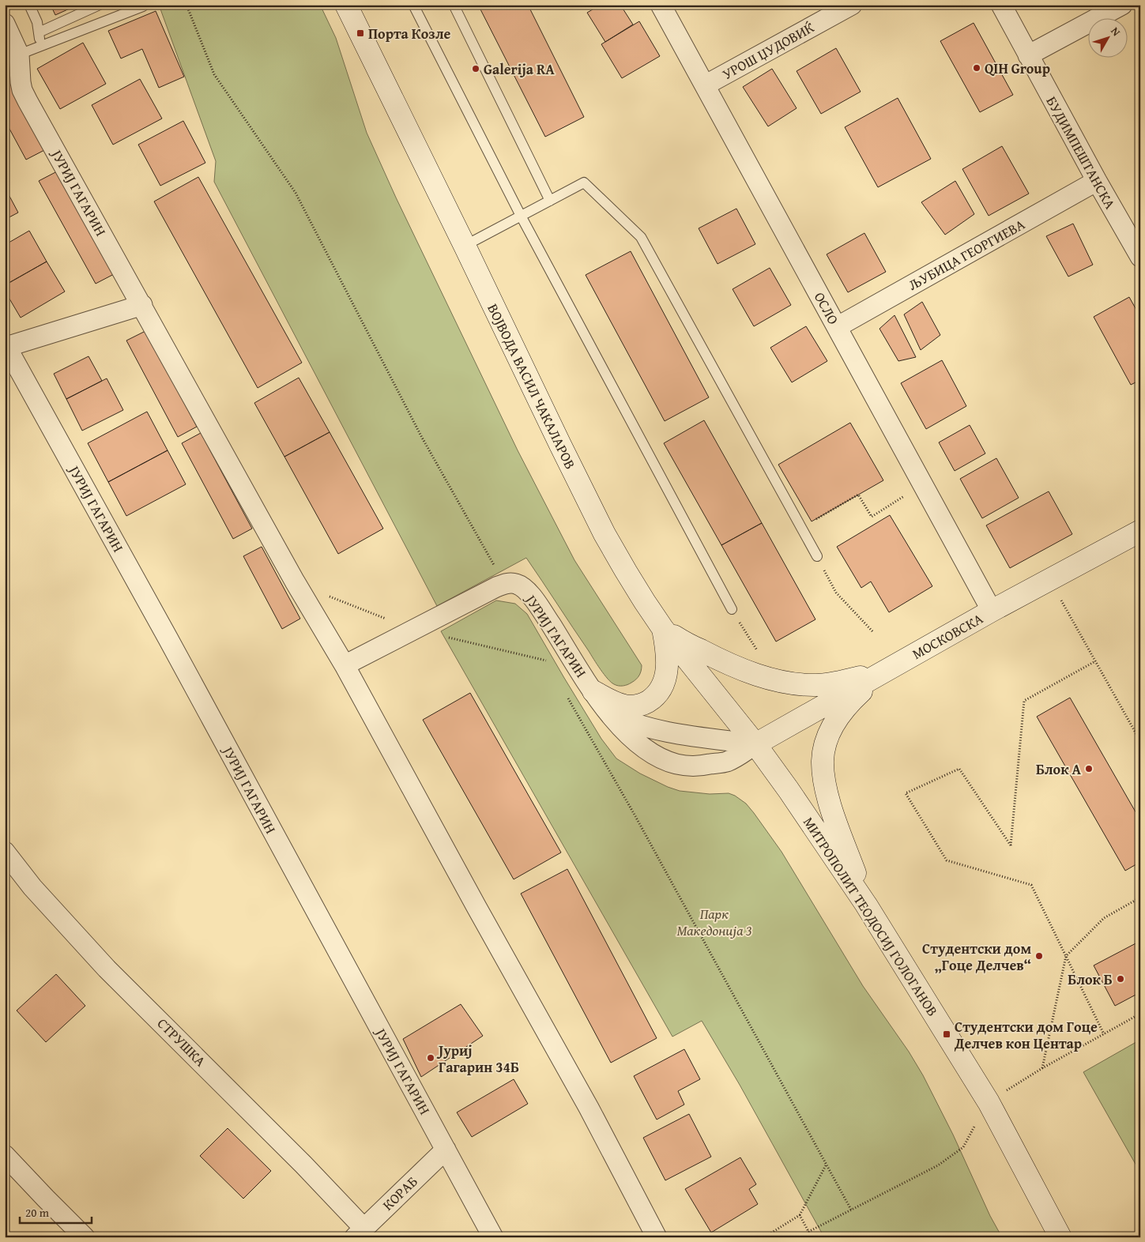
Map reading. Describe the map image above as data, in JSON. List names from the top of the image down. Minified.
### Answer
{"streets":{"street":["УРОШ ЏУДОВИЌ","БУДИМПЕШТАНСКА","ЈУРИЈ ГАГАРИН","ЉУБИЦА ГЕОРГИЕВА","ОСЛО","ВОЈВОДА ВАСИЛ ЧАКАЛАРОВ","МОСКОВСКА","МИТРОПОЛИТ ТЕОДОСИЈ ГОЛОГАНОВ","СТРУШКА","КОРАБ"]},"crossings":[["УРОШ ЏУДОВИЌ","ОСЛО"],["БУДИМПЕШТАНСКА","ЉУБИЦА ГЕОРГИЕВА"],["ЈУРИЈ ГАГАРИН","ВОЈВОДА ВАСИЛ ЧАКАЛАРОВ"],["ЈУРИЈ ГАГАРИН","МОСКОВСКА"],["ЈУРИЈ ГАГАРИН","МИТРОПОЛИТ ТЕОДОСИЈ ГОЛОГАНОВ"],["ЈУРИЈ ГАГАРИН","КОРАБ"],["ЉУБИЦА ГЕОРГИЕВА","ОСЛО"],["ОСЛО","МОСКОВСКА"],["ВОЈВОДА ВАСИЛ ЧАКАЛАРОВ","МОСКОВСКА"],["ВОЈВОДА ВАСИЛ ЧАКАЛАРОВ","МИТРОПОЛИТ ТЕОДОСИЈ ГОЛОГАНОВ"],["МОСКОВСКА","МИТРОПОЛИТ ТЕОДОСИЈ ГОЛОГАНОВ"],["СТРУШКА","КОРАБ"]],"parks":["Парк Македонија 3"],"places":{"transit":["Порта Козле","Студентски дом Гоце Делчев кон Центар"],"other":["QIH Group","Galerija RA","Блок А","Студентски дом „Гоце Делчев“","Блок Б","Јуриј Гагарин 34Б"]},"scale_bar":"20 m","north":"top right"}
